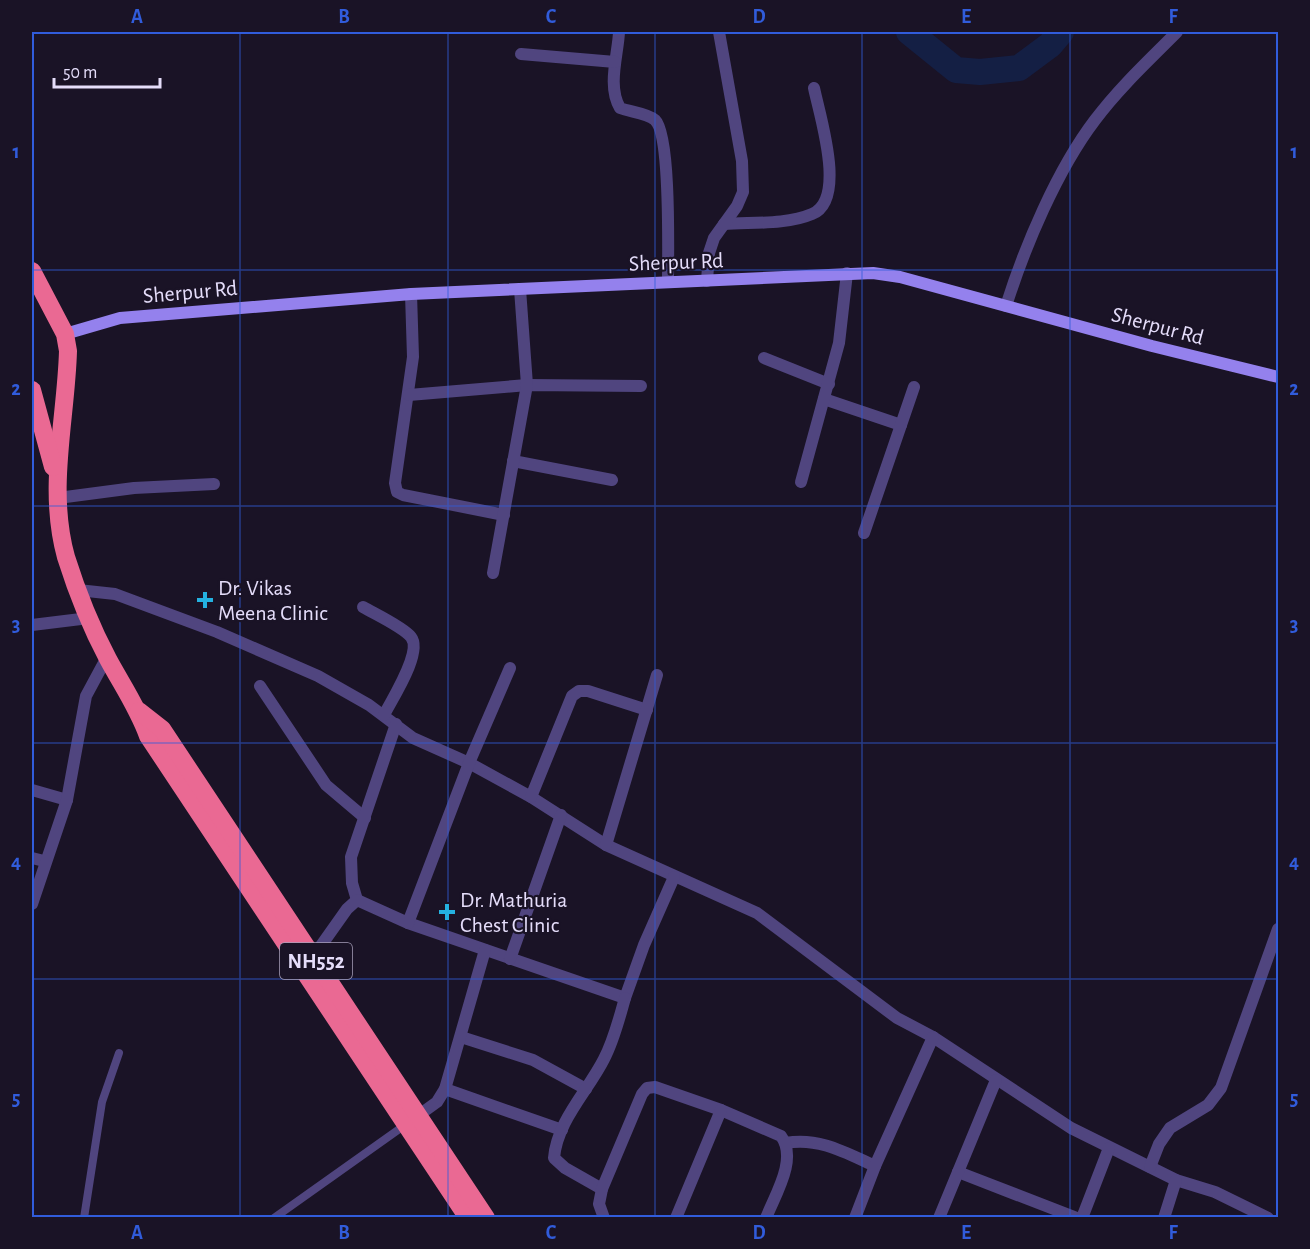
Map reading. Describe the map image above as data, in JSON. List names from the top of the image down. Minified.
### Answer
{"streets":{"highway":["NH552"],"street":["Sherpur Rd"]},"crossings":[["Sherpur Rd","NH552"]],"places":{"health":["Dr. Vikas Meena Clinic","Dr. Mathuria Chest Clinic"]},"scale_bar":"50 m","grid":{"columns":["A","B","C","D","E","F"],"rows":["1","2","3","4","5"]}}
